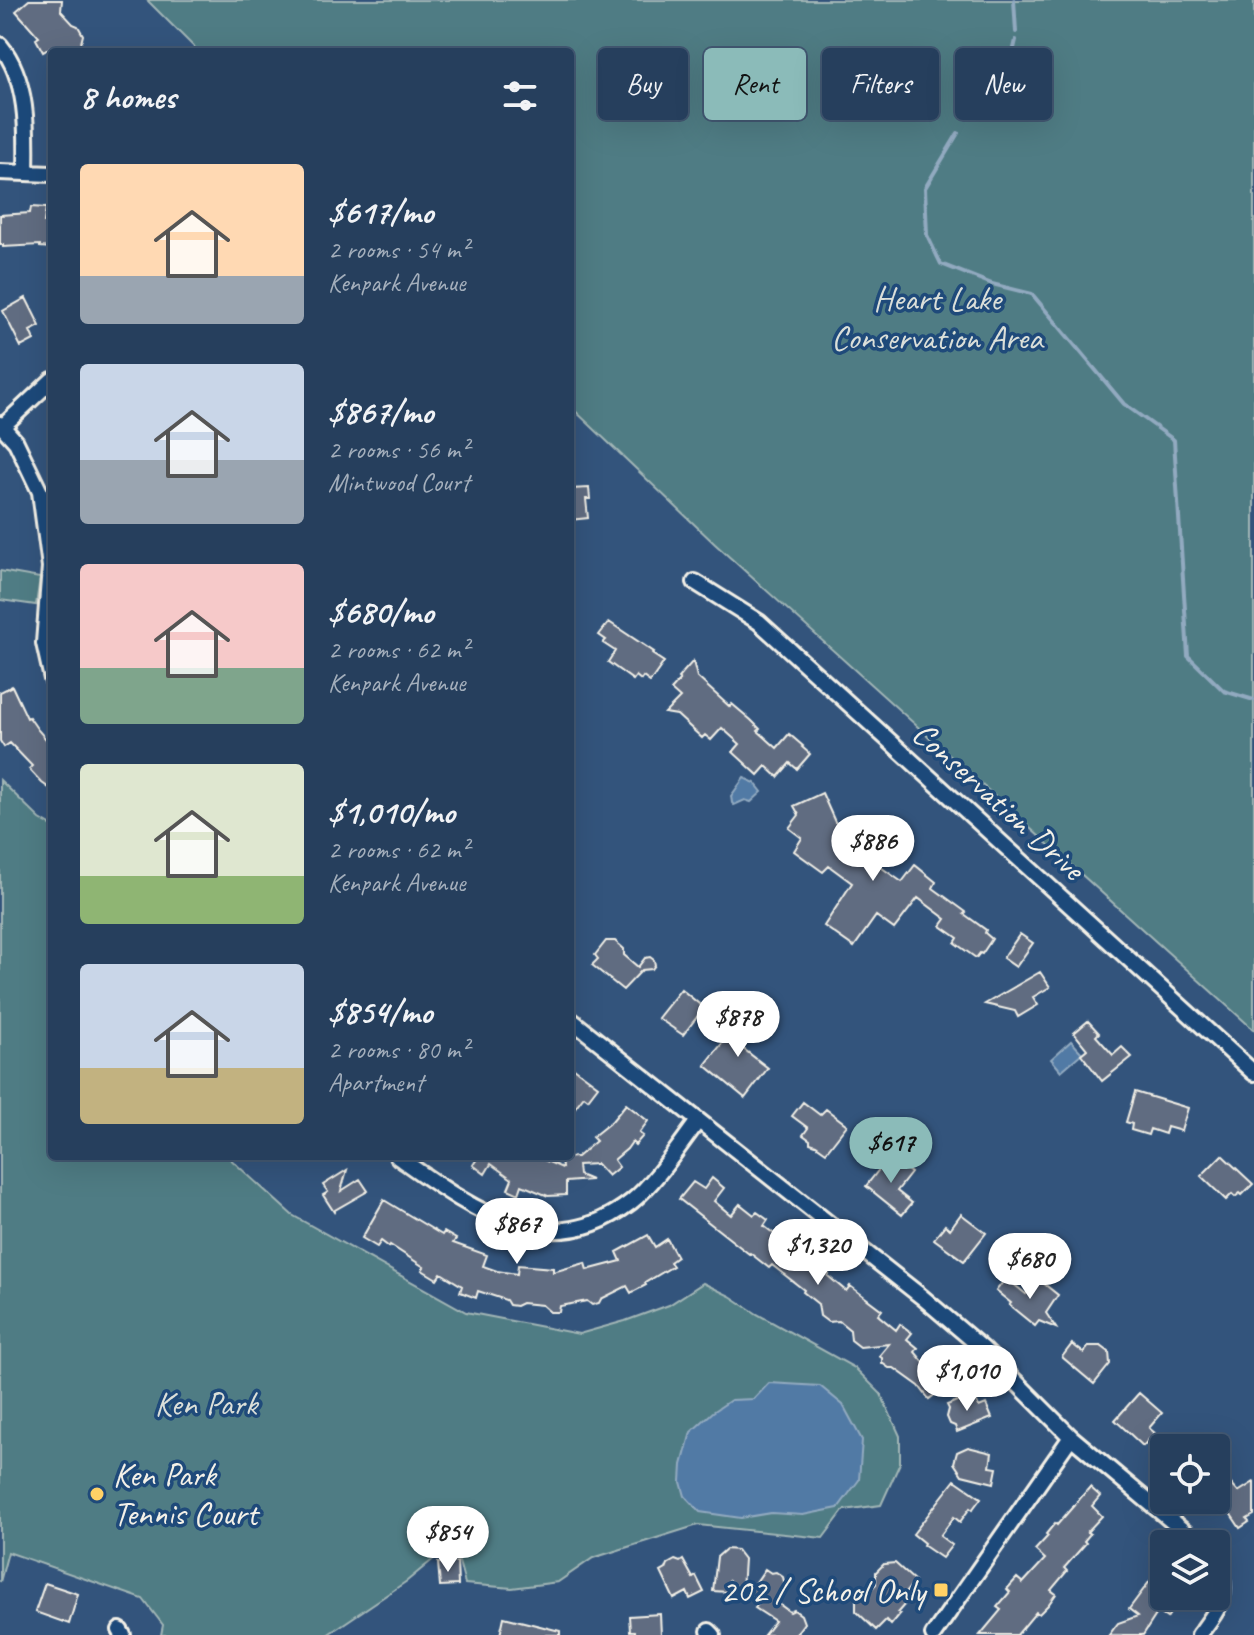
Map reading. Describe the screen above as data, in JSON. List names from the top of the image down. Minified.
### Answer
{"streets":{"street":["Conservation Drive"]},"parks":["Heart Lake Conservation Area","Ken Park"],"places":{"other":["Ken Park Tennis Court"],"transit":["202 / School Only"]},"page":{"chip":["Buy","Rent","Filters","New"],"heading":"8 homes","list":[{"name":"$617/mo","note":"2 rooms · 54 m² · Kenpark Avenue"},{"name":"$867/mo","note":"2 rooms · 56 m² · Mintwood Court"},{"name":"$680/mo","note":"2 rooms · 62 m² · Kenpark Avenue"},{"name":"$1,010/mo","note":"2 rooms · 62 m² · Kenpark Avenue"},{"name":"$854/mo","note":"2 rooms · 80 m² · Apartment"}],"price":["$886","$878","$617","$867","$1,320","$680","$1,010","$854"]}}
